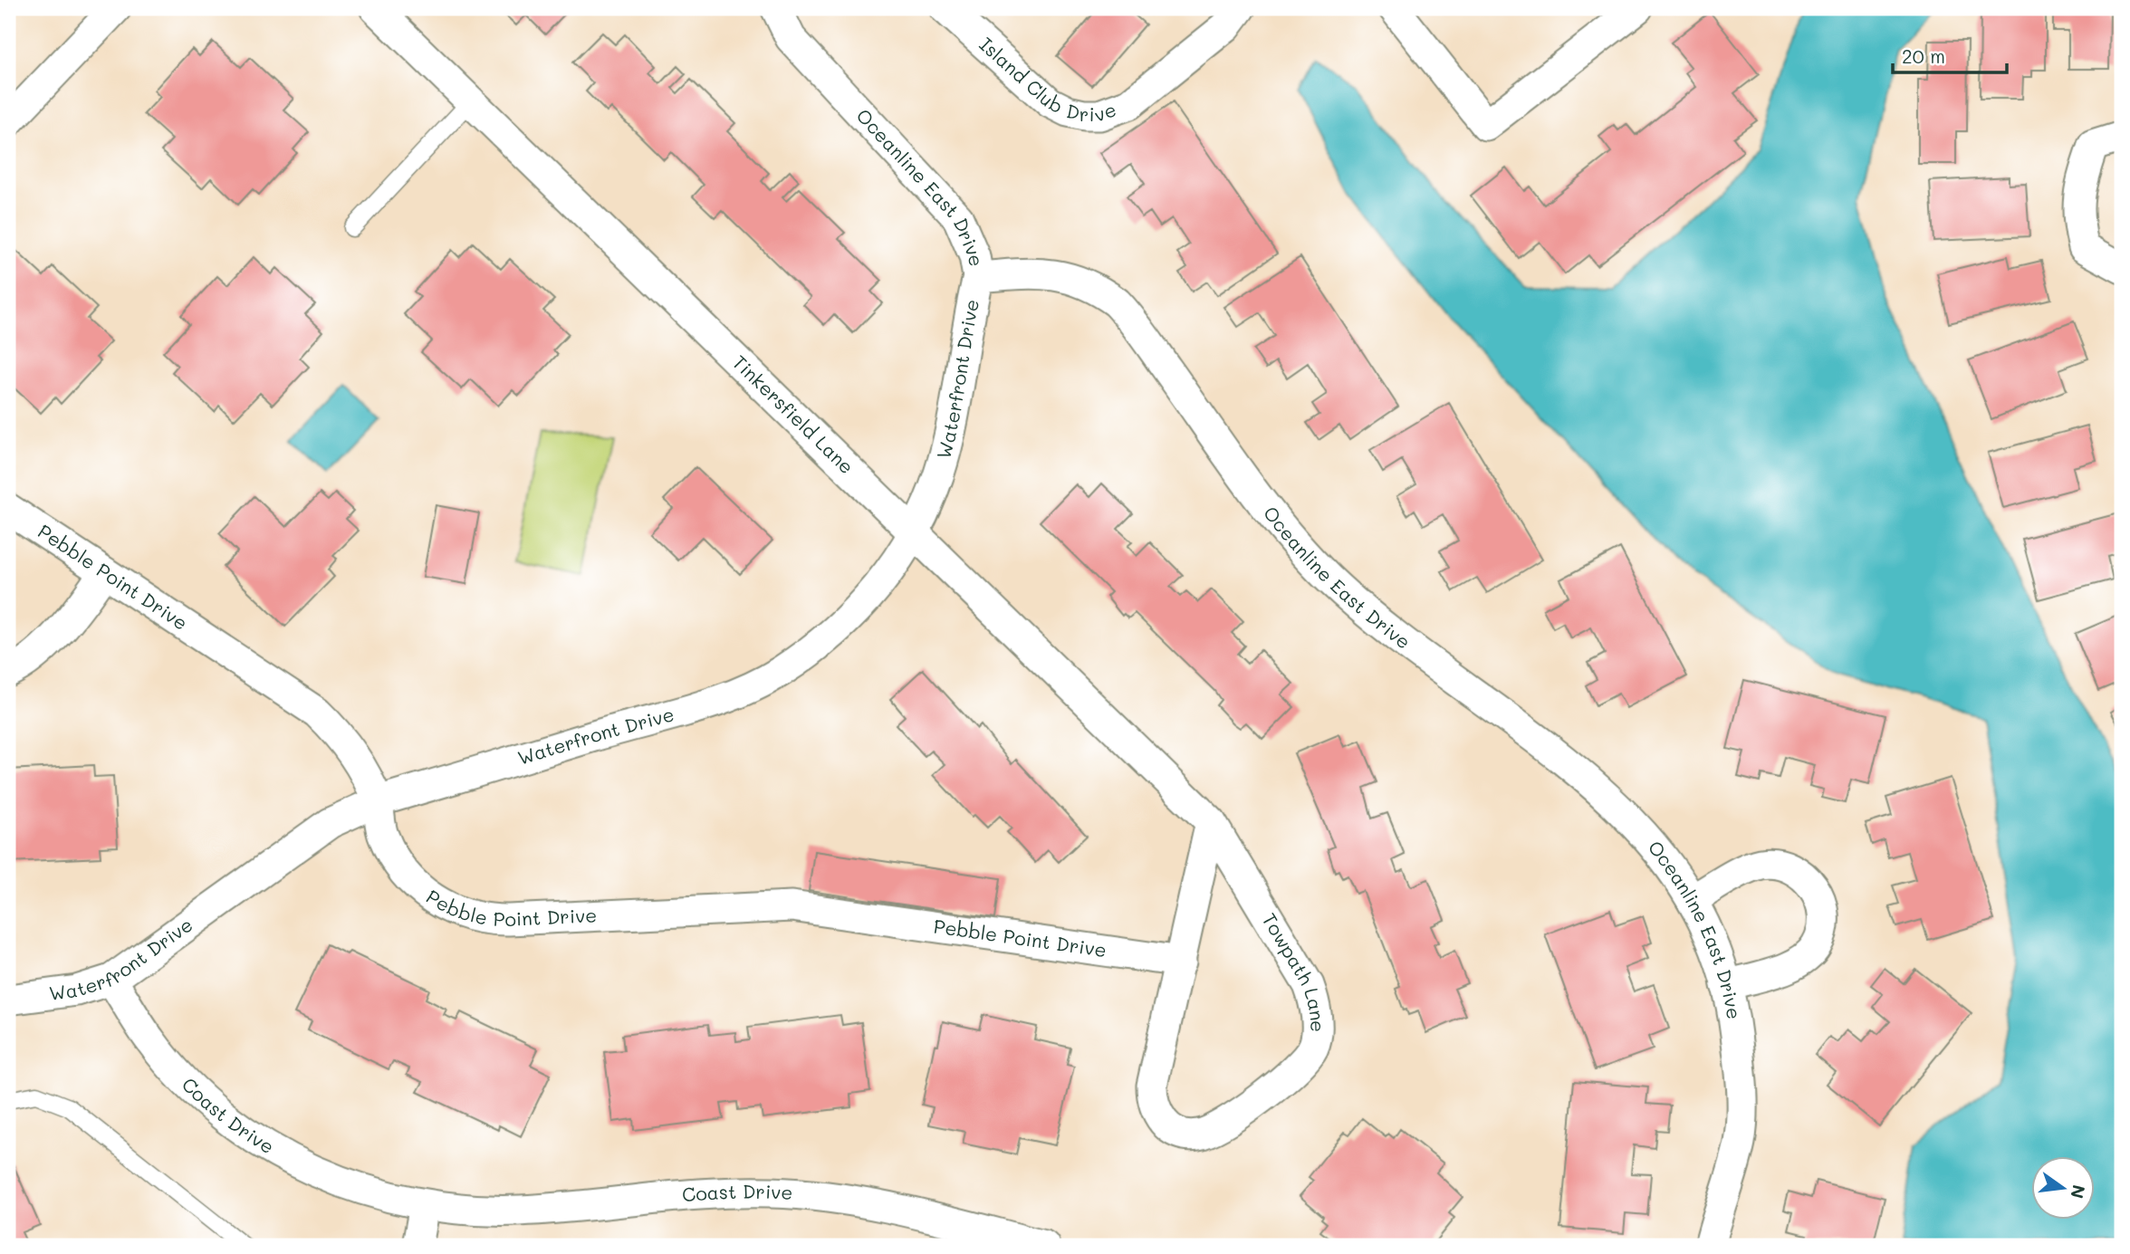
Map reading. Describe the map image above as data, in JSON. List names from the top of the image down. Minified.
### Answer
{"streets":{"street":["Island Club Drive","Oceanline East Drive","Waterfront Drive","Tinkersfield Lane","Pebble Point Drive","Towpath Lane","Coast Drive"]},"crossings":[["Oceanline East Drive","Waterfront Drive"],["Waterfront Drive","Tinkersfield Lane"],["Waterfront Drive","Pebble Point Drive"],["Waterfront Drive","Coast Drive"],["Tinkersfield Lane","Towpath Lane"],["Pebble Point Drive","Towpath Lane"]],"scale_bar":"20 m","north":"right"}
